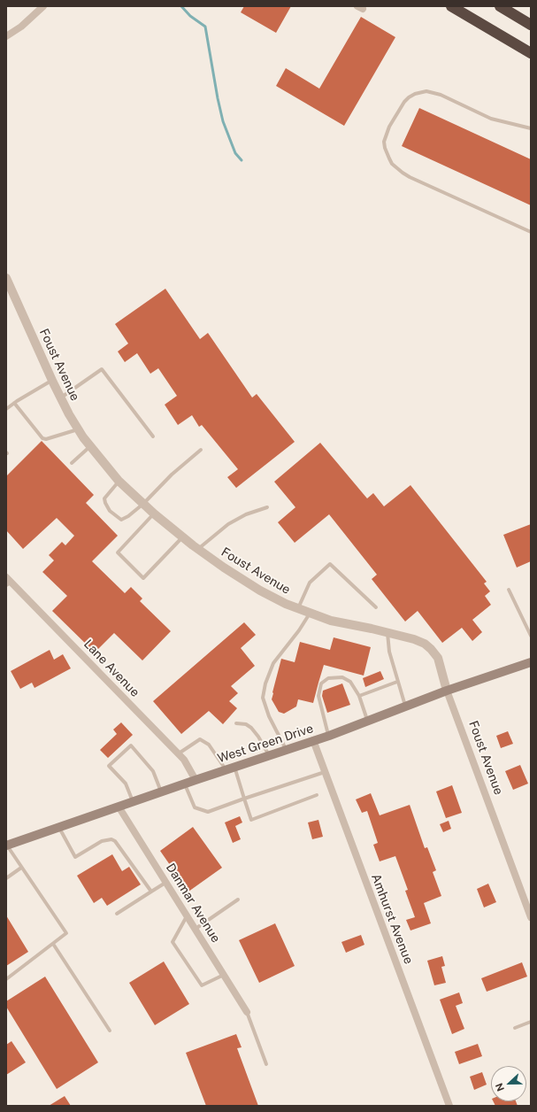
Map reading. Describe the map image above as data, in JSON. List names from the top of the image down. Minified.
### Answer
{"streets":{"main road":["West Green Drive"],"street":["Foust Avenue","Lane Avenue","Danmar Avenue","Amhurst Avenue"]},"crossings":[["Foust Avenue","West Green Drive"],["Lane Avenue","West Green Drive"],["West Green Drive","Danmar Avenue"],["West Green Drive","Amhurst Avenue"]],"north":"left"}
